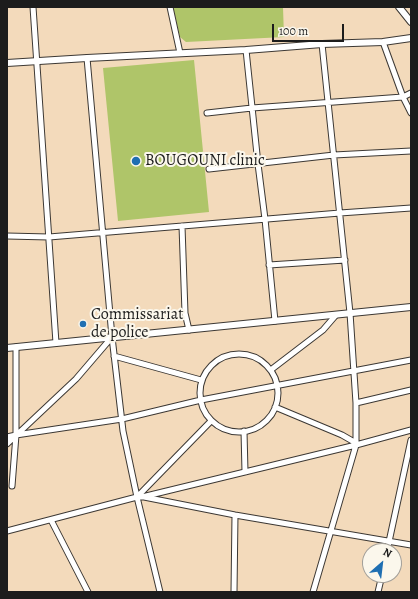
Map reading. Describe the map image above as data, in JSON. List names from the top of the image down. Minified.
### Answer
{"places":["BOUGOUNI clinic","Commissariat de police"],"scale_bar":"100 m","north":"top right"}
